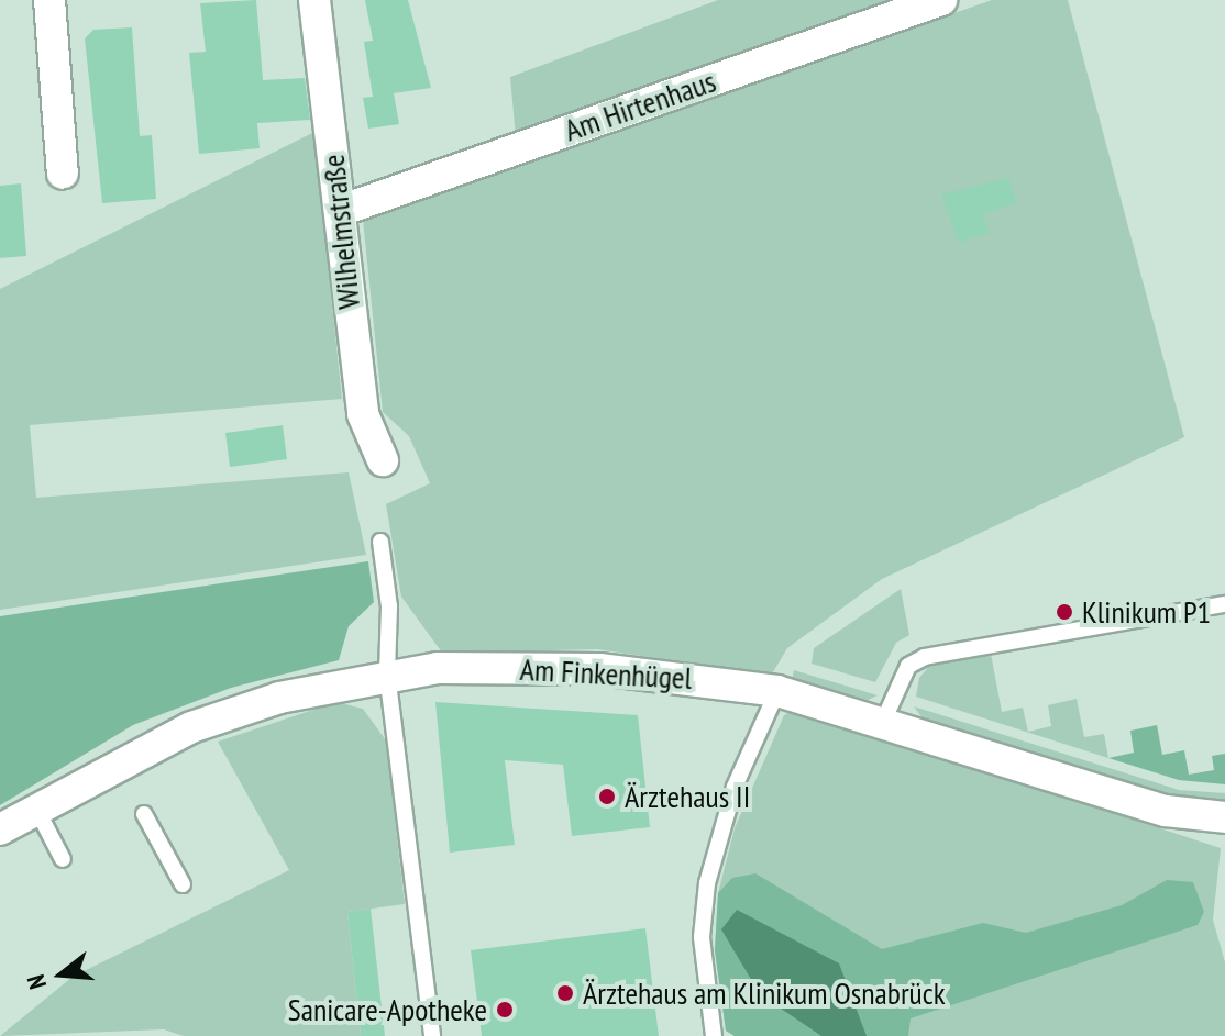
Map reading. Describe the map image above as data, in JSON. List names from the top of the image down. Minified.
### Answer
{"streets":{"street":["Am Hirtenhaus","Wilhelmstraße","Am Finkenhügel"]},"crossings":[["Am Hirtenhaus","Wilhelmstraße"]],"places":["Klinikum P1","Ärztehaus II","Ärztehaus am Klinikum Osnabrück","Sanicare-Apotheke"],"north":"left"}
